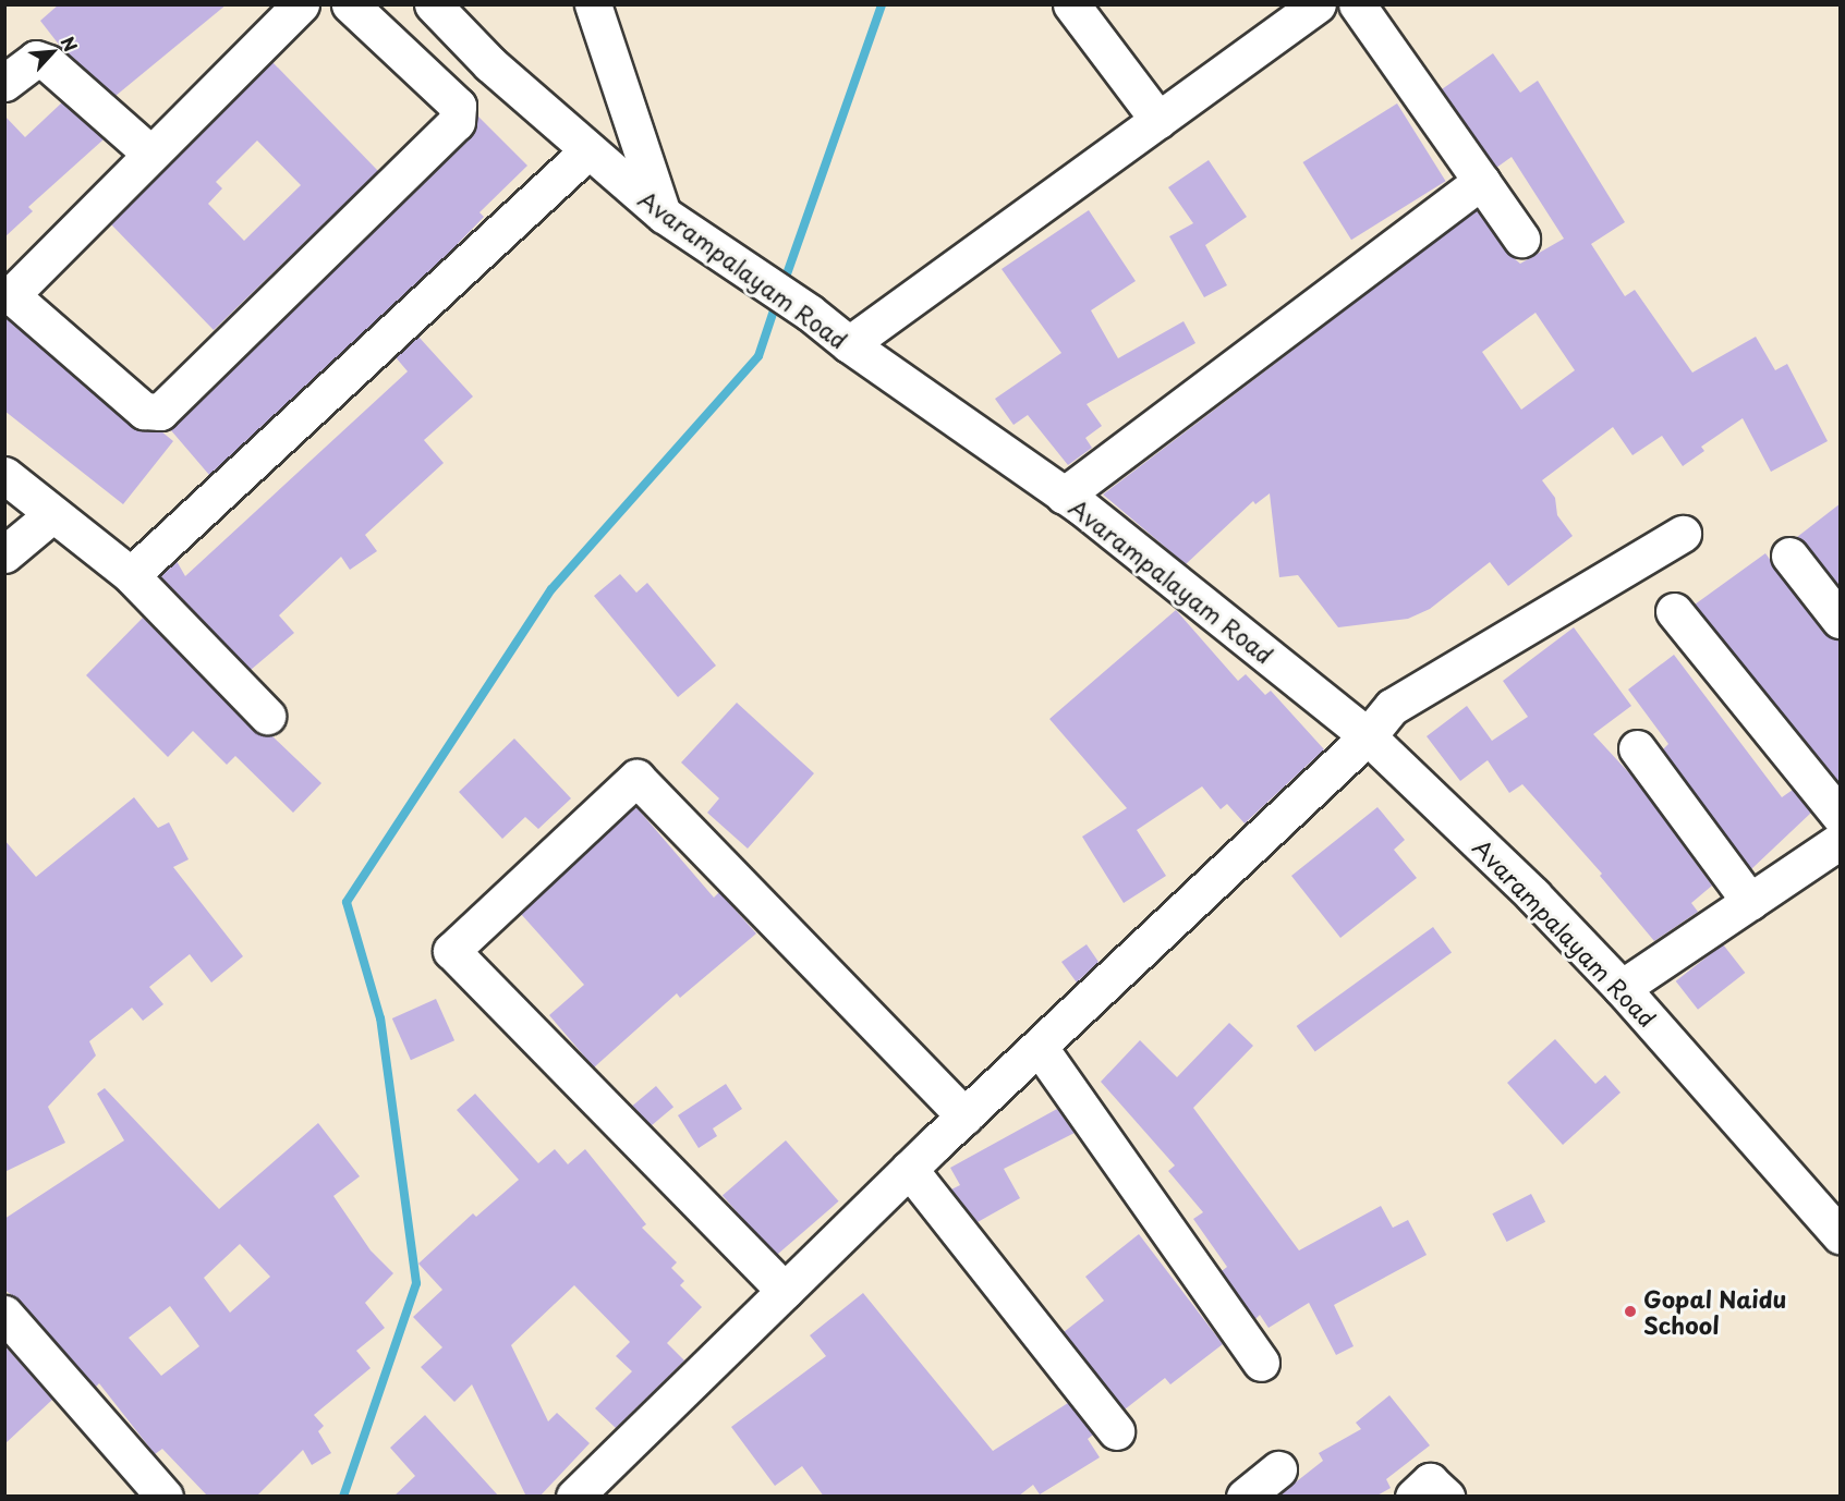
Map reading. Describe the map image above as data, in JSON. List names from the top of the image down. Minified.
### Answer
{"streets":{"street":["Avarampalayam Road"]},"places":["Gopal Naidu School"],"north":"top right"}
